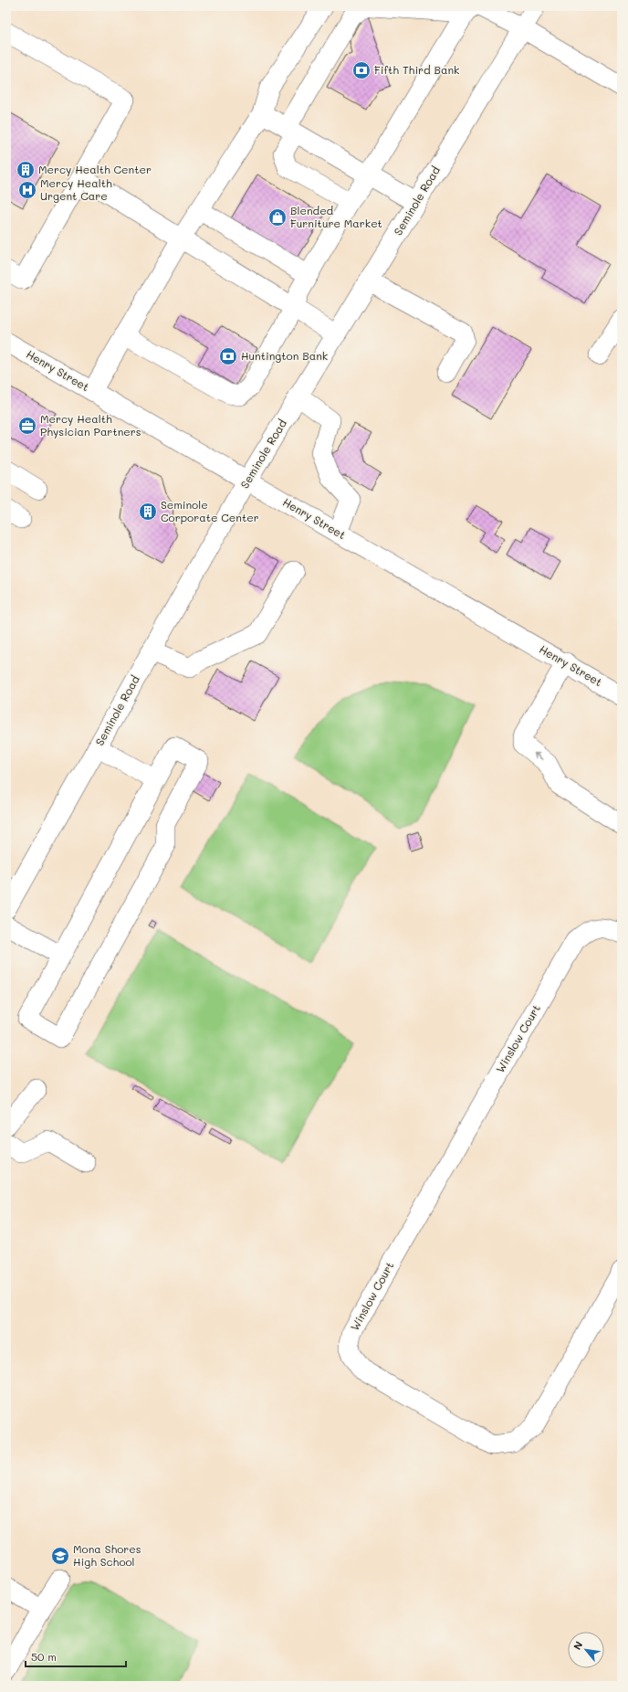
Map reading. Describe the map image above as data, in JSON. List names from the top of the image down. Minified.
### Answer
{"streets":{"street":["Seminole Road","Henry Street","Winslow Court"]},"crossings":[["Seminole Road","Henry Street"]],"places":{"bank":["Fifth Third Bank","Huntington Bank"],"building":["Mercy Health Center","Seminole Corporate Center"],"hospital":["Mercy Health Urgent Care"],"shop":["Blended Furniture Market"],"office":["Mercy Health Physician Partners"],"school or university":["Mona Shores High School"]},"scale_bar":"50 m","north":"top left"}
